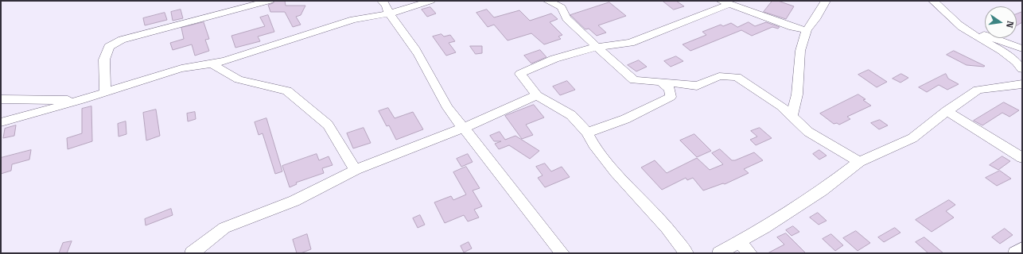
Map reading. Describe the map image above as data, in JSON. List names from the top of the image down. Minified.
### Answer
{"north":"right"}
